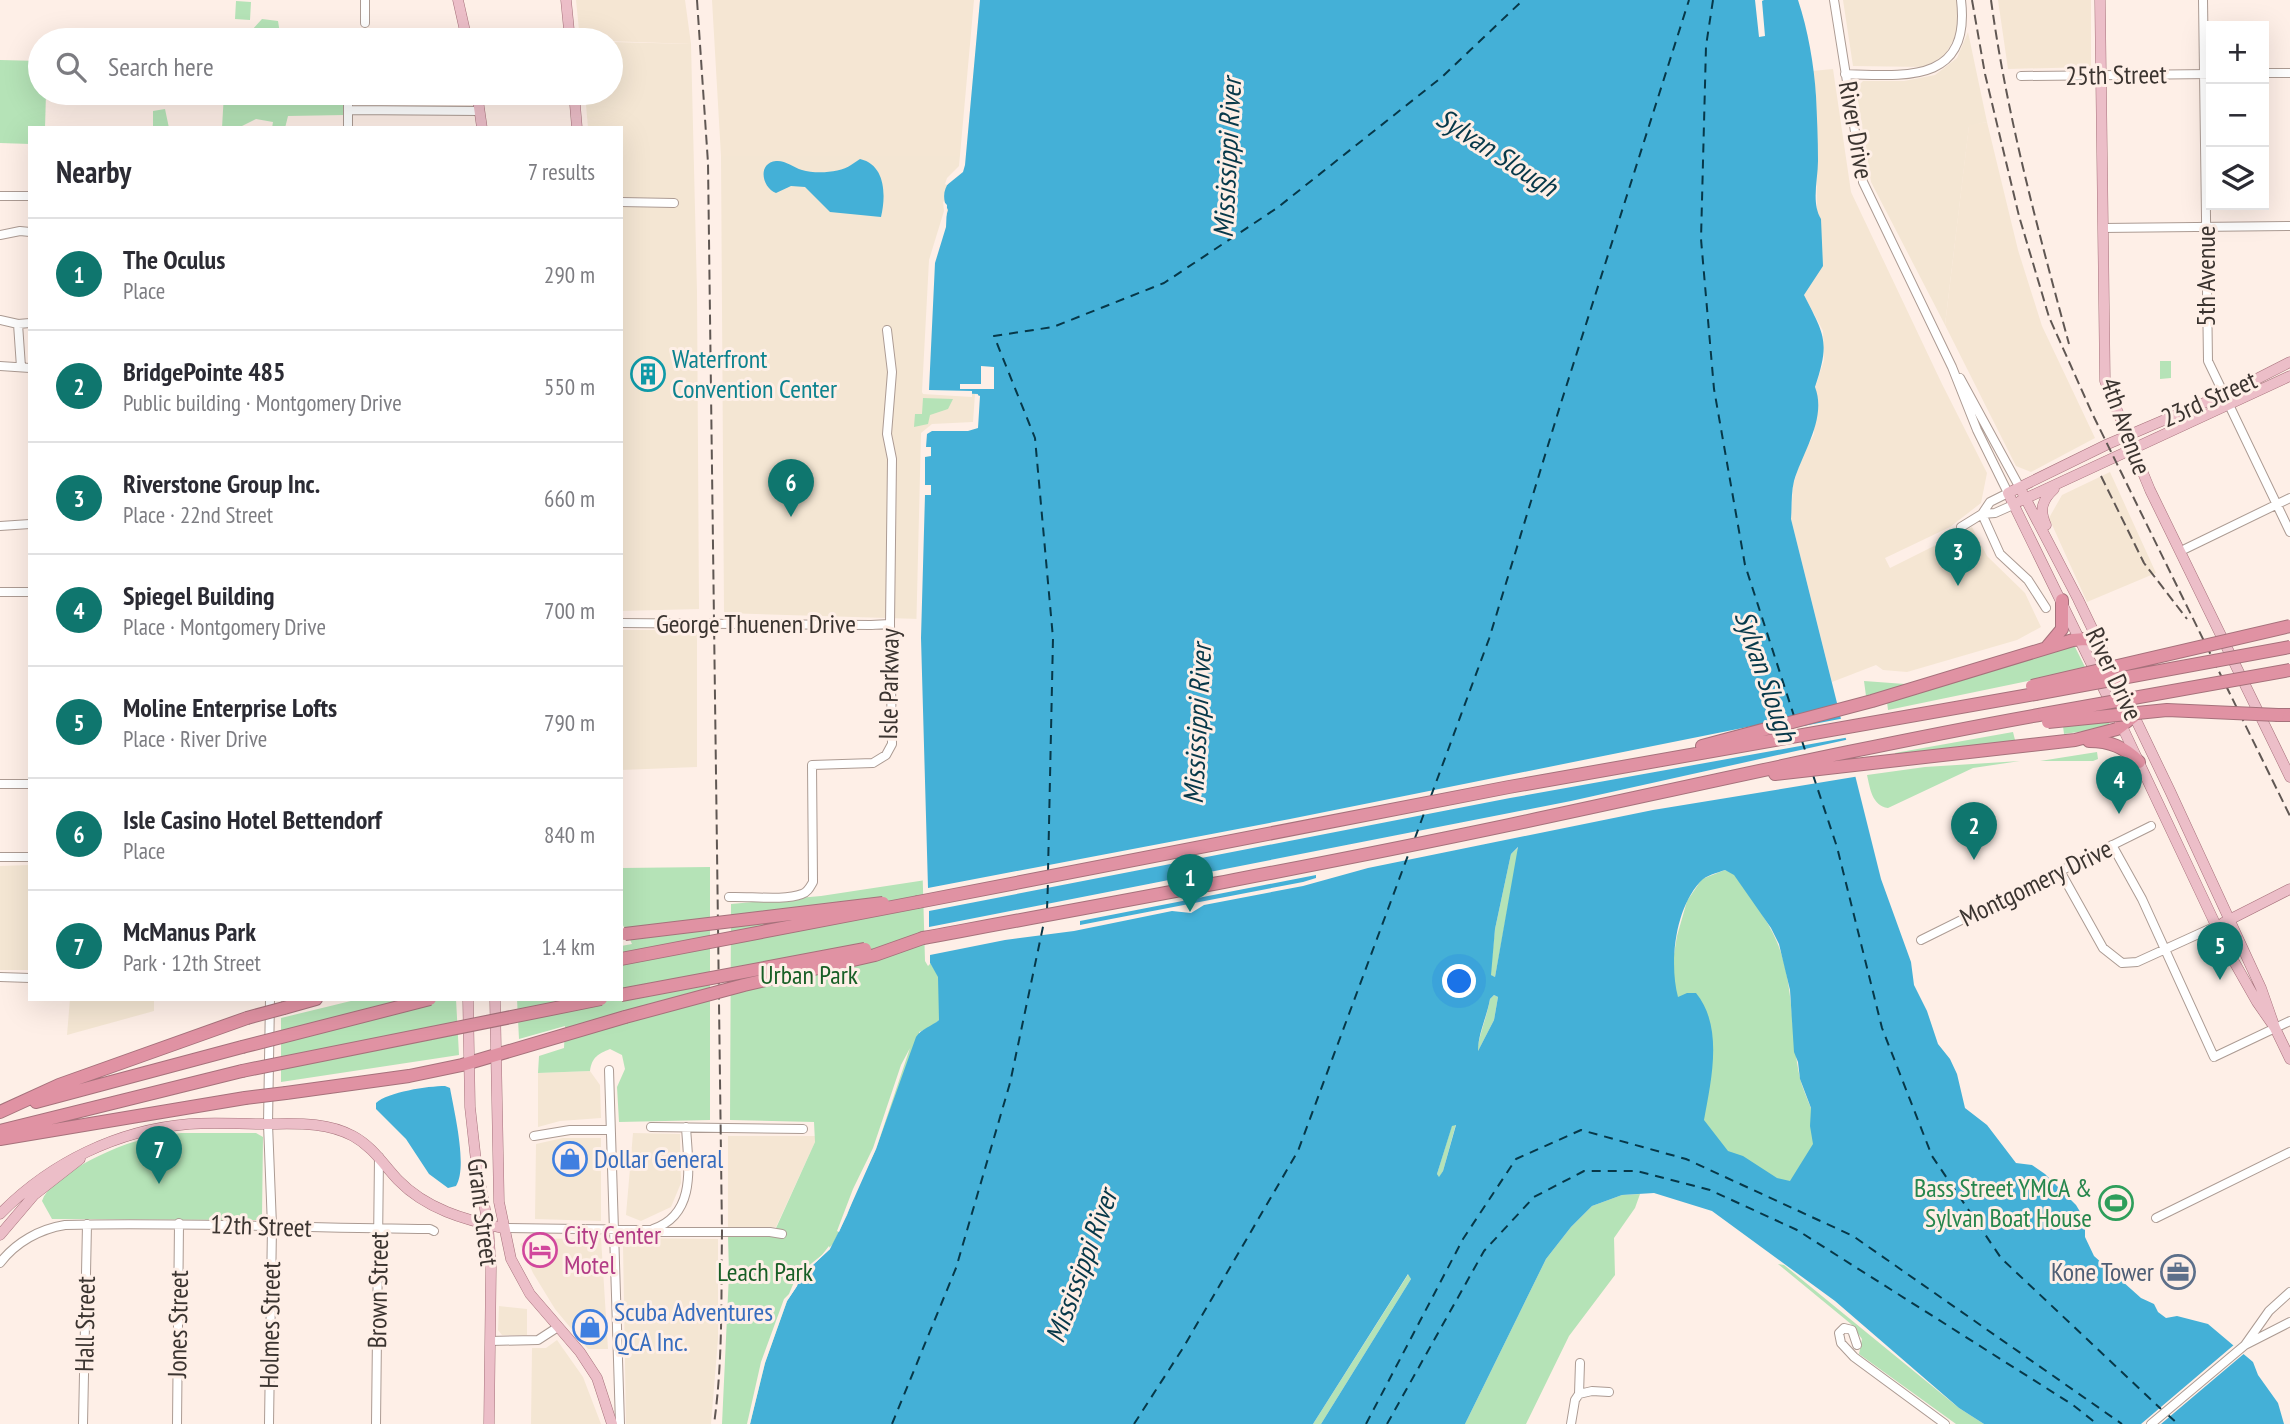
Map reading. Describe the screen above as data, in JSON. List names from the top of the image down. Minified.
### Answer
{"streets":{"main road":["River Drive","23rd Street","4th Avenue","Grant Street"],"street":["25th Street","5th Avenue","George Thuenen Drive","Isle Parkway","Montgomery Drive","12th Street","Brown Street","Hall Street","Jones Street","Holmes Street"]},"crossings":[["25th Street","4th Avenue"],["River Drive","23rd Street"],["5th Avenue","23rd Street"],["23rd Street","4th Avenue"],["George Thuenen Drive","Isle Parkway"],["12th Street","Brown Street"],["12th Street","Hall Street"],["12th Street","Jones Street"],["12th Street","Holmes Street"]],"water":["Sylvan Slough","Mississippi River"],"parks":["Urban Park","Leach Park"],"places":{"building":["Waterfront Convention Center"],"shop":["Dollar General","Scuba Adventures QCA Inc."],"sports":["Bass Street YMCA & Sylvan Boat House"],"hotel":["City Center Motel"],"office":["Kone Tower"]},"page":{"map_buttons":["+","−"],"search":"Search here","heading":["Nearby","7 results"],"list":[{"mark":"1","name":"The Oculus","note":"Place","value":"290 m"},{"mark":"2","name":"BridgePointe 485","note":"Public building · Montgomery Drive","value":"550 m"},{"mark":"3","name":"Riverstone Group Inc.","note":"Place · 22nd Street","value":"660 m"},{"mark":"4","name":"Spiegel Building","note":"Place · Montgomery Drive","value":"700 m"},{"mark":"5","name":"Moline Enterprise Lofts","note":"Place · River Drive","value":"790 m"},{"mark":"6","name":"Isle Casino Hotel Bettendorf","note":"Place","value":"840 m"},{"mark":"7","name":"McManus Park","note":"Park · 12th Street","value":"1.4 km"}],"pins":["6","3","4","2","1","5","7"]}}
